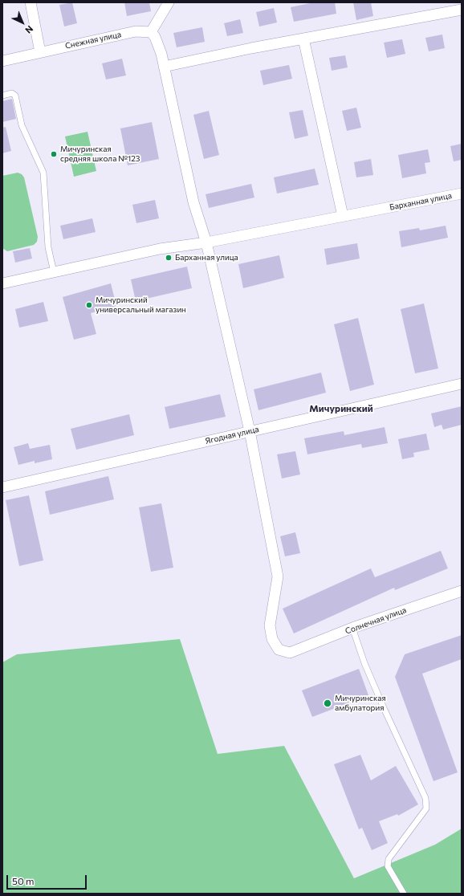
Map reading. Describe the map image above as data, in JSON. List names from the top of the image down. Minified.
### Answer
{"streets":{"street":["Снежная улица","Барханная улица","Ягодная улица","Солнечная улица"]},"crossings":[["Ягодная улица","Солнечная улица"]],"districts":["Мичуринский"],"places":["Мичуринская средняя школа №123","Барханная улица","Мичуринский универсальный магазин","Мичуринская амбулатория"],"scale_bar":"50 m","north":"bottom right"}
